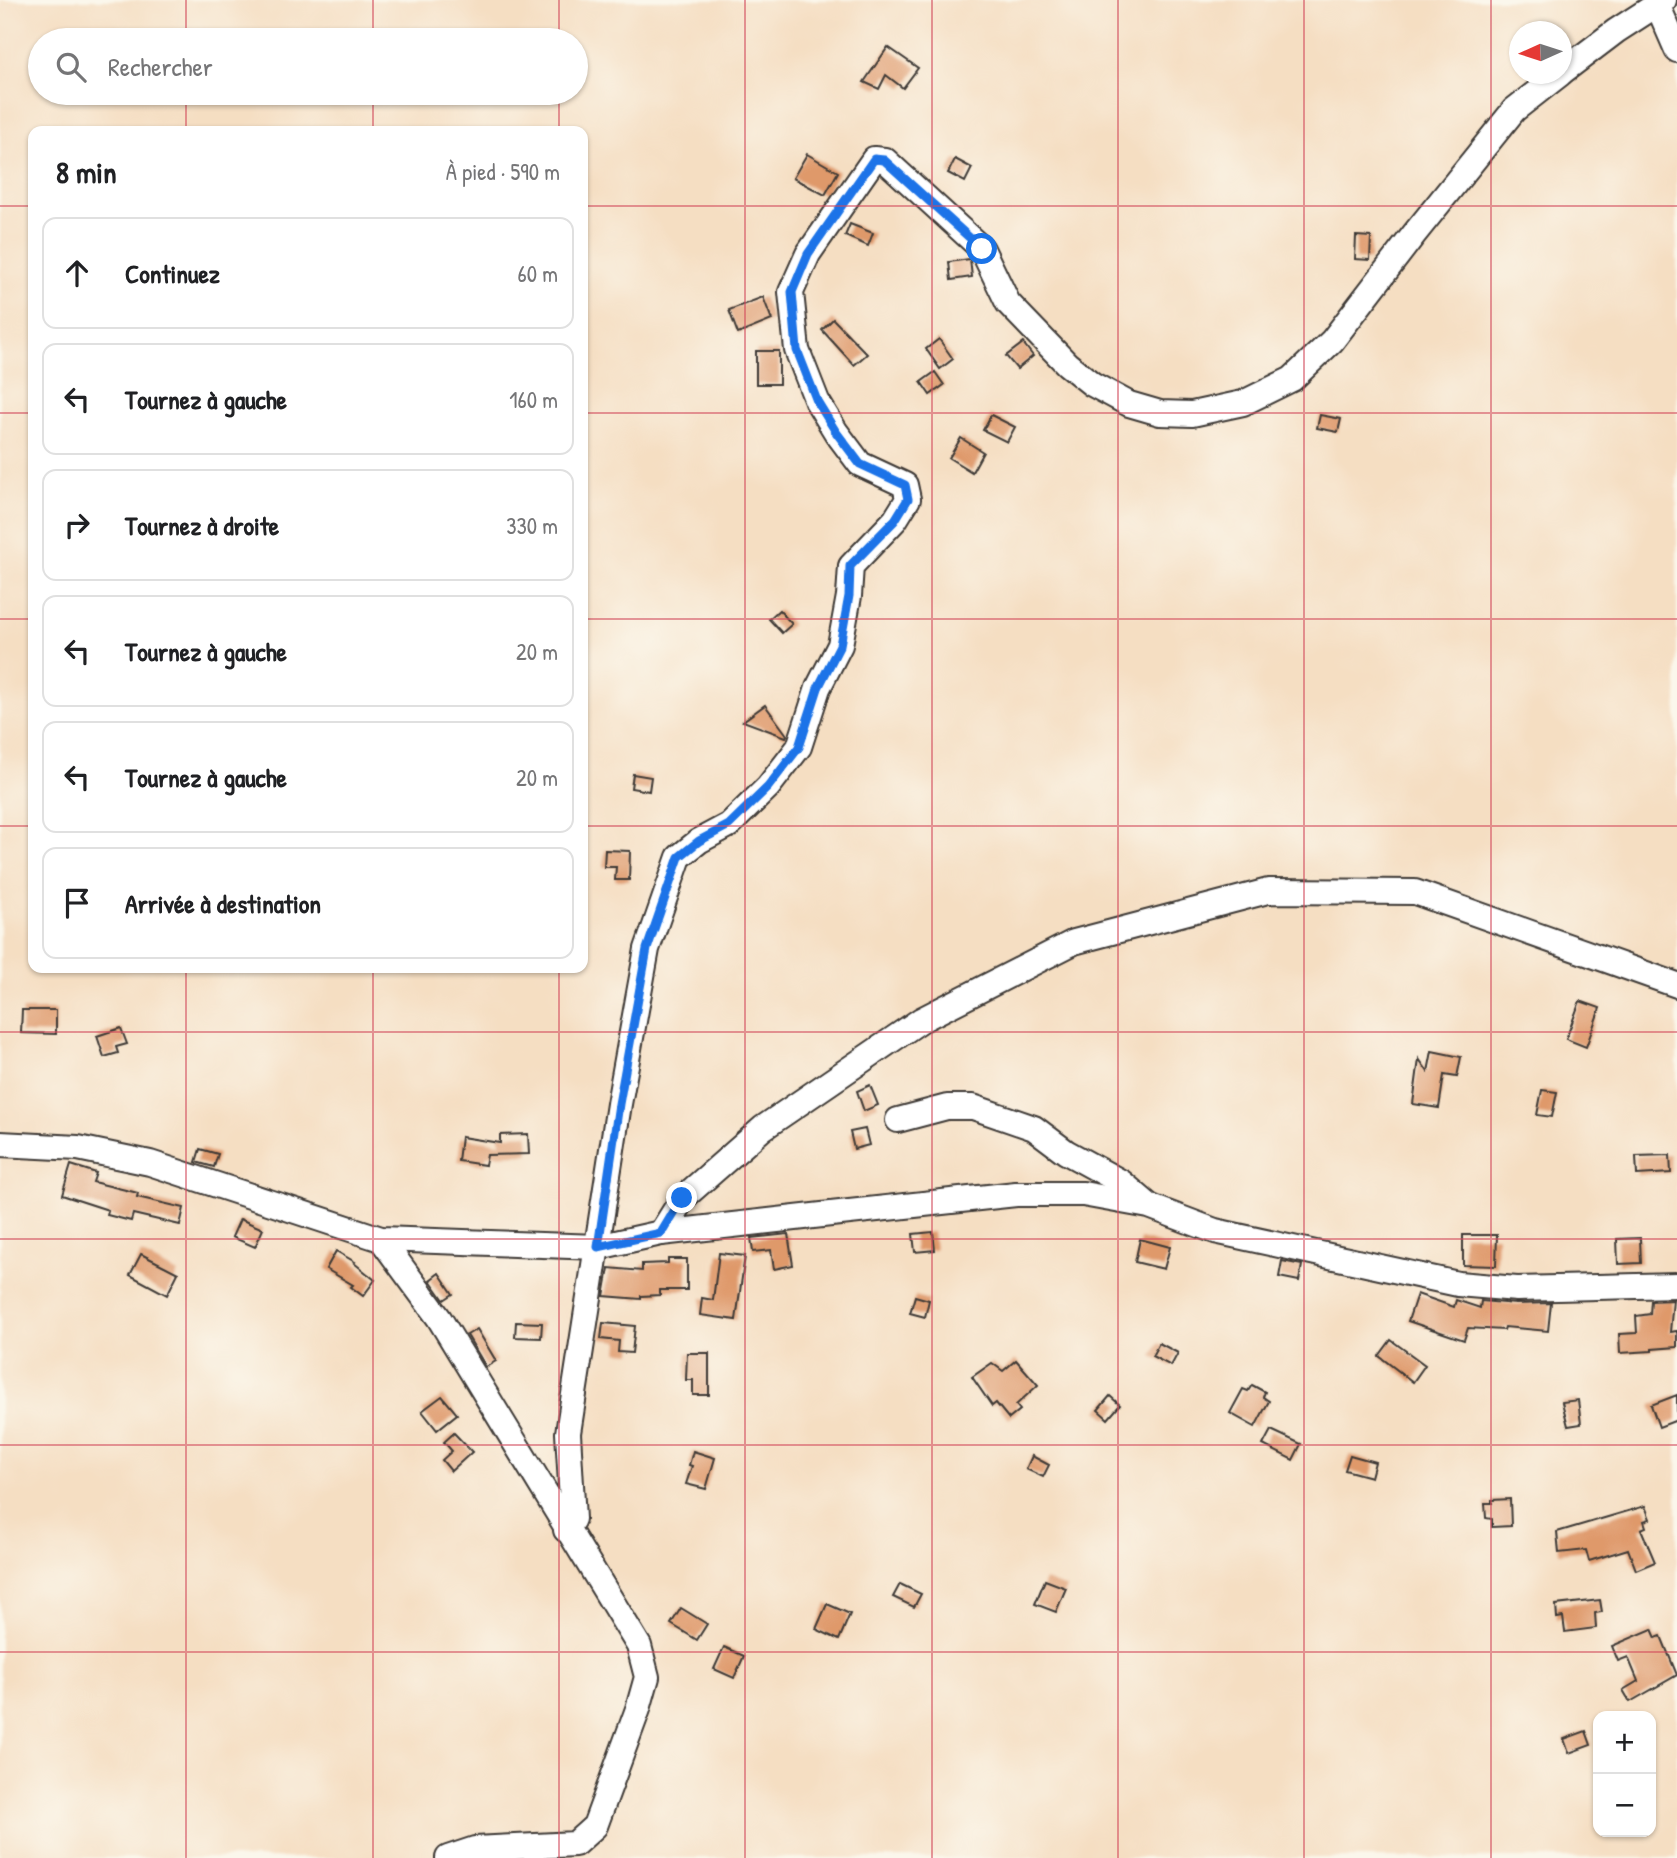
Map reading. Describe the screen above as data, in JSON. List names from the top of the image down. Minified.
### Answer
{"north":"left","page":{"search":"Rechercher","heading":["8 min","À pied · 590 m"],"list":[["Continuez","60 m"],["Tournez à gauche","160 m"],["Tournez à droite","330 m"],["Tournez à gauche","20 m"],["Tournez à gauche","20 m"],"Arrivée à destination"],"map_buttons":["+","−"]}}
